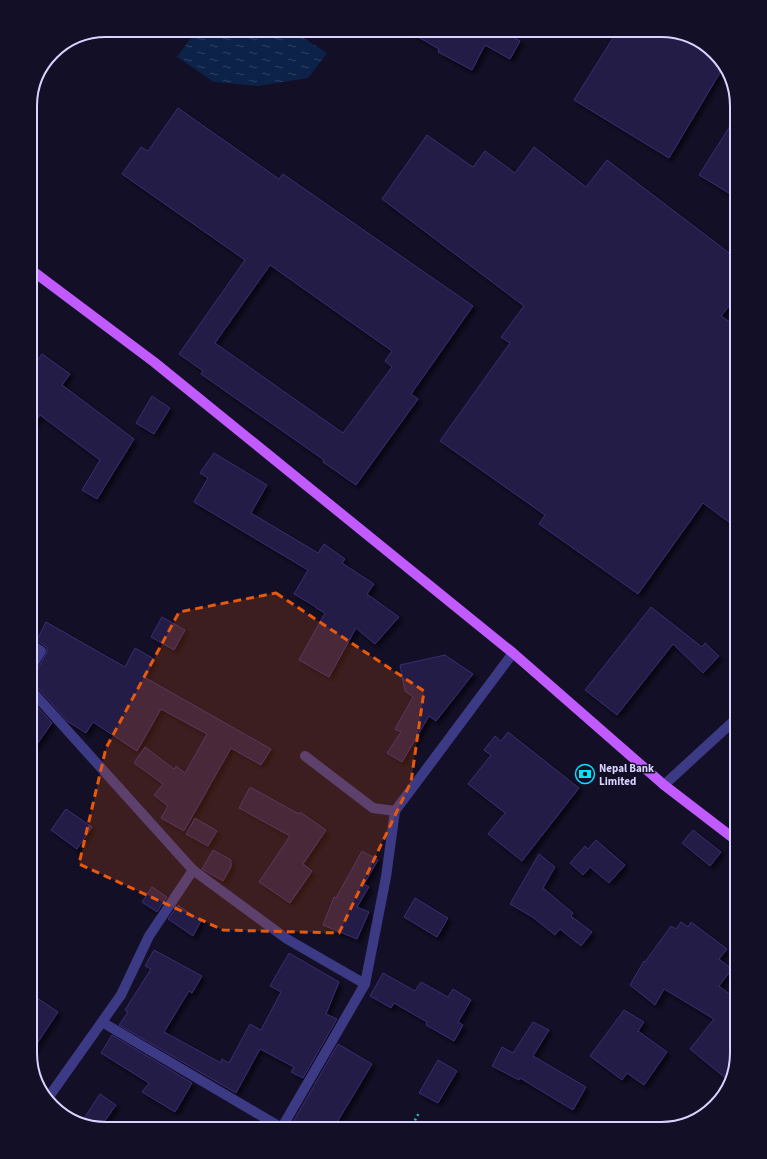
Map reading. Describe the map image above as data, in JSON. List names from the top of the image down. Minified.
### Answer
{"places":{"bank":["Nepal Bank Limited"]}}
